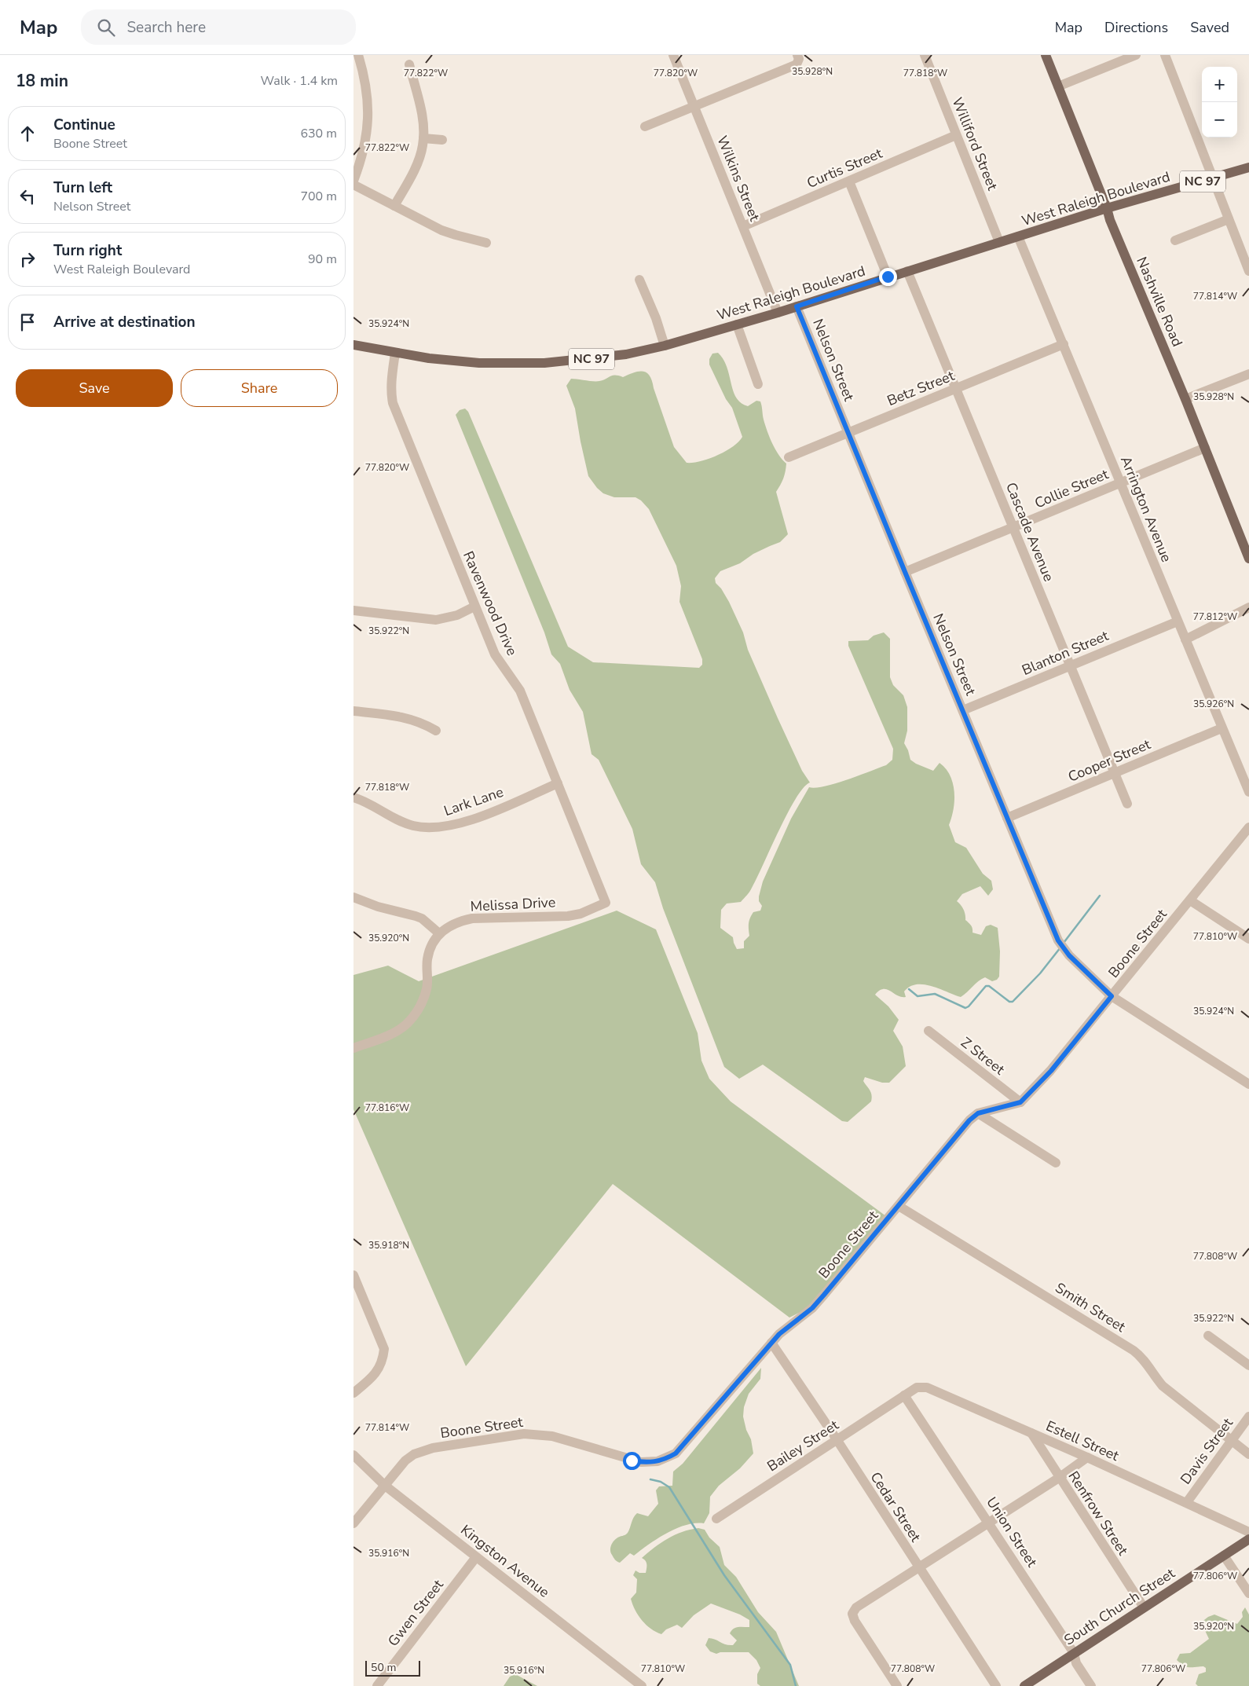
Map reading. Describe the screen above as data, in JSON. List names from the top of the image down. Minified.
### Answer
{"streets":{"main road":["NC 97","West Raleigh Boulevard","Nashville Road","South Church Street"],"street":["Williford Street","Curtis Street","Wilkins Street","Nelson Street","Betz Street","Collie Street","Arrington Avenue","Cascade Avenue","Ravenwood Drive","Blanton Street","Cooper Street","Lark Lane","Melissa Drive","Boone Street","Z Street","Smith Street","Estell Street","Bailey Street","Davis Street","Cedar Street","Renfrow Street","Union Street","Kingston Avenue","Gwen Street"]},"crossings":[["Williford Street","Curtis Street"],["Williford Street","West Raleigh Boulevard"],["Curtis Street","Wilkins Street"],["Wilkins Street","West Raleigh Boulevard"],["West Raleigh Boulevard","Nashville Road"],["West Raleigh Boulevard","Nelson Street"],["West Raleigh Boulevard","Arrington Avenue"],["West Raleigh Boulevard","Cascade Avenue"],["West Raleigh Boulevard","Ravenwood Drive"],["Nashville Road","Collie Street"],["Nelson Street","Betz Street"],["Nelson Street","Collie Street"],["Nelson Street","Blanton Street"],["Nelson Street","Cooper Street"],["Nelson Street","Boone Street"],["Betz Street","Arrington Avenue"],["Betz Street","Cascade Avenue"],["Collie Street","Arrington Avenue"],["Collie Street","Cascade Avenue"],["Arrington Avenue","Blanton Street"],["Arrington Avenue","Cooper Street"],["Cascade Avenue","Blanton Street"],["Cascade Avenue","Cooper Street"],["Ravenwood Drive","Lark Lane"],["Ravenwood Drive","Melissa Drive"],["Boone Street","Z Street"],["Boone Street","Smith Street"],["Boone Street","Cedar Street"],["Boone Street","Kingston Avenue"],["Smith Street","Davis Street"],["Estell Street","Bailey Street"],["Estell Street","Davis Street"],["Estell Street","Renfrow Street"],["Estell Street","Union Street"],["Bailey Street","Cedar Street"],["Bailey Street","Union Street"],["Renfrow Street","South Church Street"],["Union Street","South Church Street"],["Kingston Avenue","Gwen Street"]],"scale_bar":"50 m","page":{"header":"Map","search":"Search here","nav":["Map","Directions","Saved"],"heading":["18 min","Walk · 1.4 km"],"map_buttons":["+","−"],"list":[["Continue","Boone Street","630 m"],["Turn left","Nelson Street","700 m"],["Turn right","West Raleigh Boulevard","90 m"],"Arrive at destination"],"buttons":["Save","Share"],"scale":"50 m"},"coordinates":["35.928°N","77.822°W","77.820°W","77.818°W","77.814°W","35.924°N","77.812°W","35.922°N","35.926°N","77.810°W","35.920°N","77.816°W","35.918°N","77.808°W","35.916°N","77.806°W"]}
